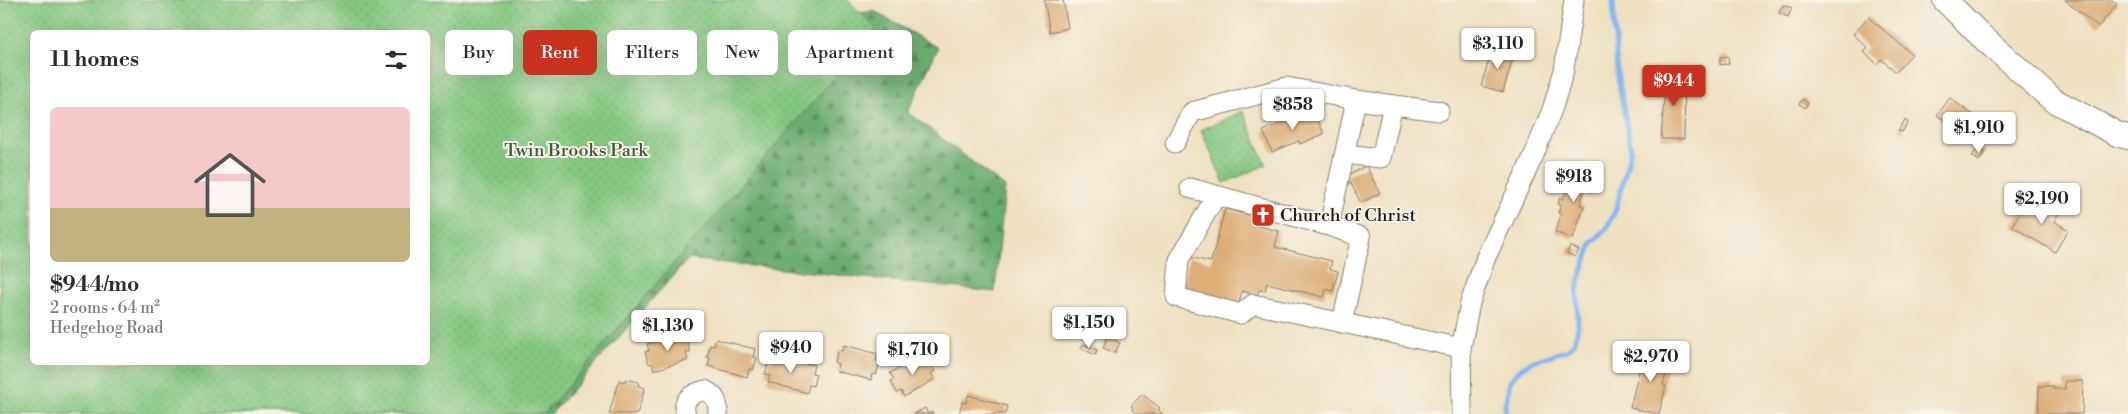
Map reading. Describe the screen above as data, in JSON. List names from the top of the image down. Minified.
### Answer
{"parks":["Twin Brooks Park"],"places":{"church":["Church of Christ"]},"page":{"price":["$3,110","$944","$858","$1,910","$918","$2,190","$1,150","$1,130","$940","$1,710","$2,970"],"chip":["Buy","Rent","Filters","New","Apartment"],"heading":"11 homes","list":[{"name":"$944/mo","note":"2 rooms · 64 m² · Hedgehog Road"}]}}
